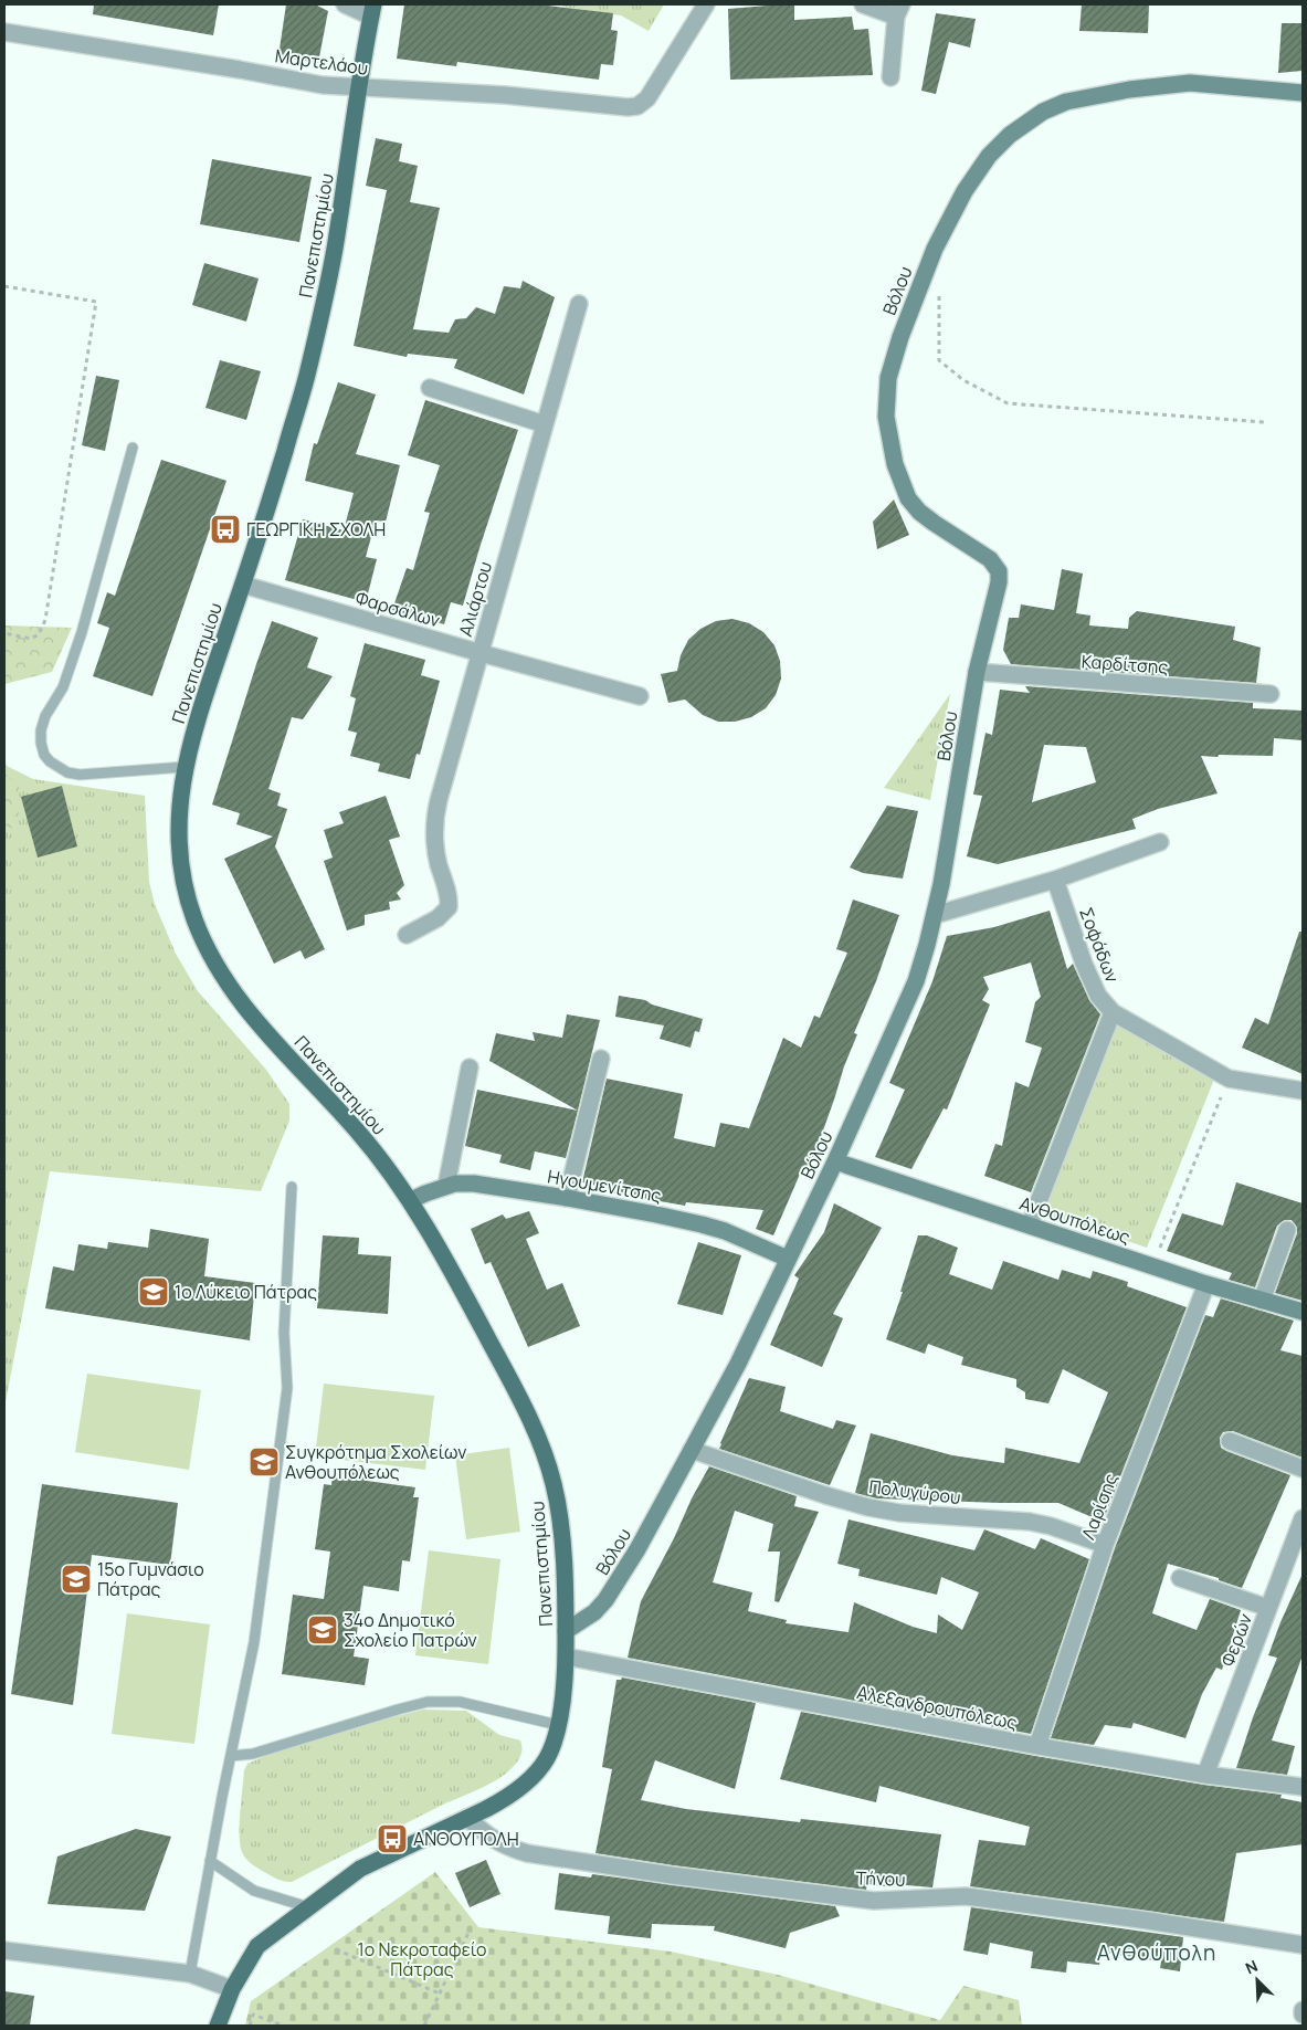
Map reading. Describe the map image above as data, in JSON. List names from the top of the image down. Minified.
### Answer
{"streets":{"main road":["Πανεπιστημίου"],"street":["Μαρτελάου","Βόλου","Αλιάρτου","Φαρσάλων","Καρδίτσης","Σοφάδων","Ηγουμενίτσης","Ανθουπόλεως","Πολυγύρου","Λαρίσης","Φερών","Αλεξανδρουπόλεως","Τήνου"]},"crossings":[["Μαρτελάου","Πανεπιστημίου"],["Πανεπιστημίου","Βόλου"],["Πανεπιστημίου","Φαρσάλων"],["Πανεπιστημίου","Ηγουμενίτσης"],["Πανεπιστημίου","Αλεξανδρουπόλεως"],["Πανεπιστημίου","Τήνου"],["Βόλου","Καρδίτσης"],["Βόλου","Ηγουμενίτσης"],["Βόλου","Ανθουπόλεως"],["Βόλου","Πολυγύρου"],["Αλιάρτου","Φαρσάλων"],["Ανθουπόλεως","Λαρίσης"],["Πολυγύρου","Λαρίσης"],["Λαρίσης","Αλεξανδρουπόλεως"],["Φερών","Αλεξανδρουπόλεως"]],"districts":["Ανθούπολη"],"parks":["1o Νεκροταφείο Πάτρας"],"places":{"bus stop":["ΓΕΩΡΓΙΚΗ ΣΧΟΛΗ","ΑΝΘΟΥΠΟΛΗ"],"school or university":["1ο Λύκειο Πάτρας","Συγκρότημα Σχολείων Ανθουπόλεως","15ο Γυμνάσιο Πάτρας","34ο Δημοτικό Σχολείο Πατρών"]},"north":"top left"}
